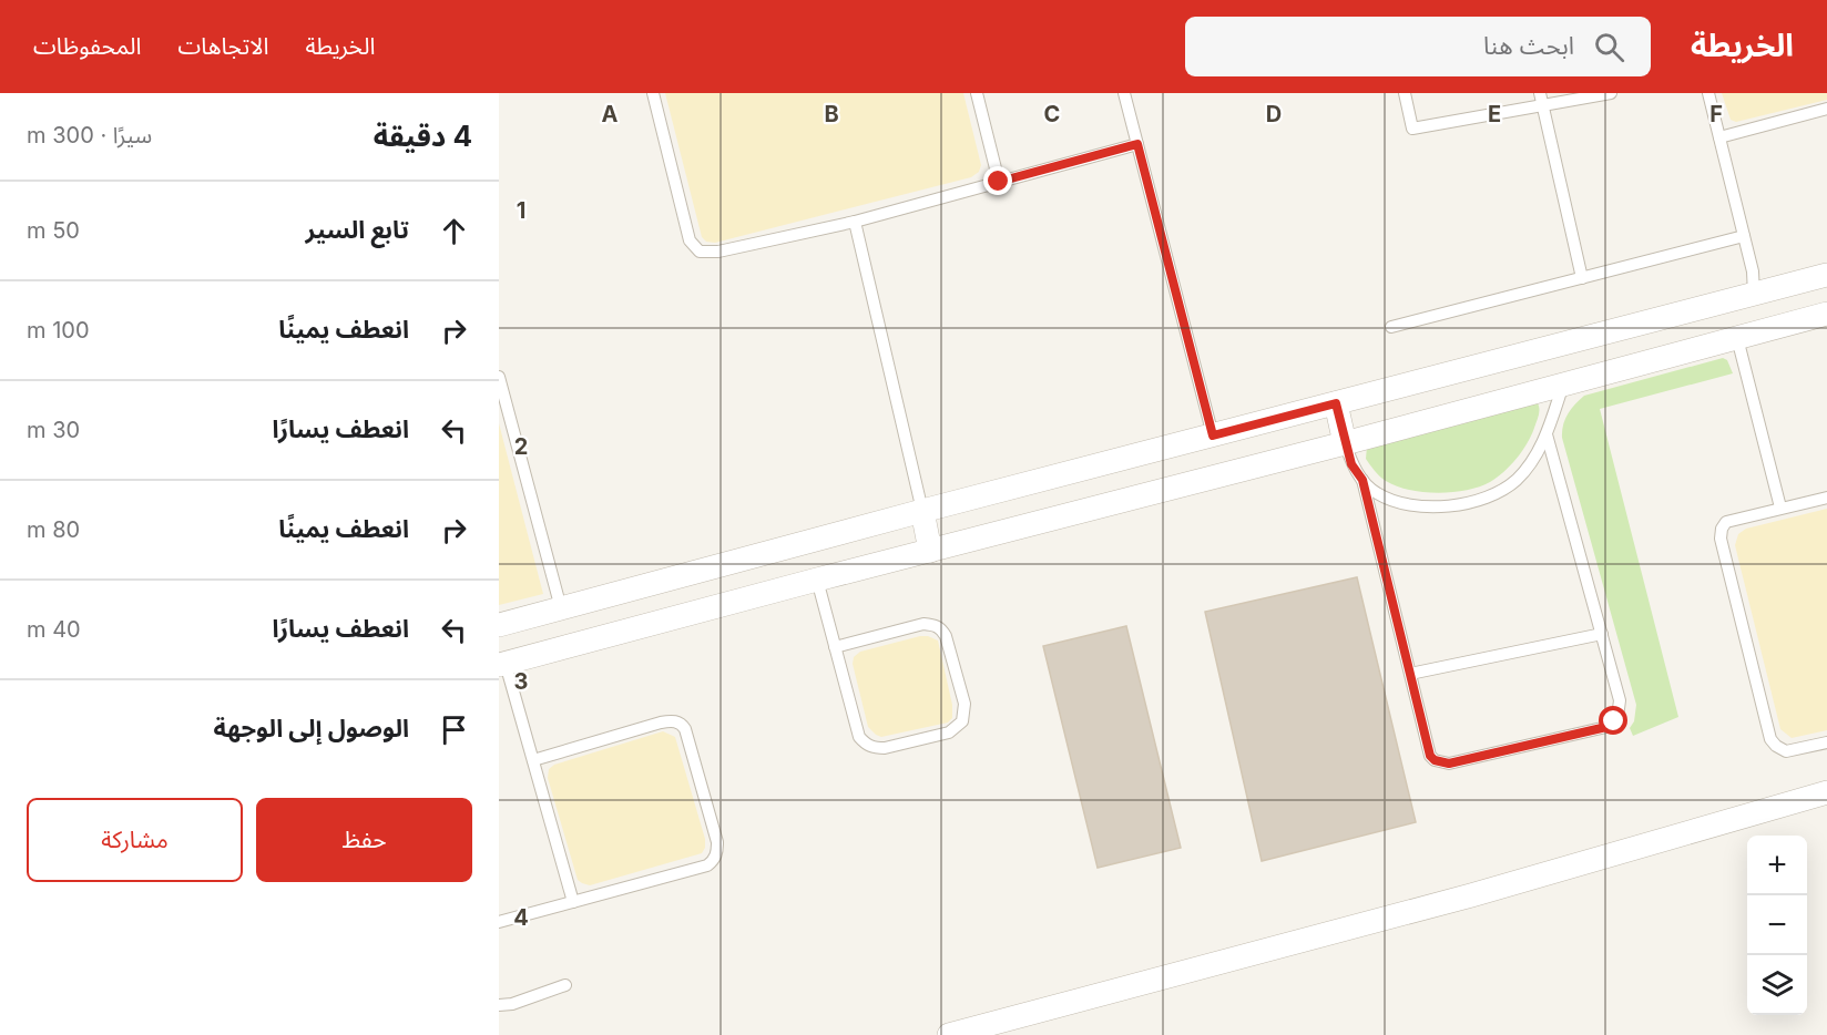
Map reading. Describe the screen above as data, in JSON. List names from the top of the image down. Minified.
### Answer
{"page":{"header":"الخريطة","search":"ابحث هنا","nav":["الخريطة","الاتجاهات","المحفوظات"],"heading":["4 دقيقة","سيرًا · 300 m"],"list":[["تابع السير","50 m"],["انعطف يمينًا","100 m"],["انعطف يسارًا","30 m"],["انعطف يمينًا","80 m"],["انعطف يسارًا","40 m"],"الوصول إلى الوجهة"],"buttons":["حفظ","مشاركة"],"map_buttons":["+","−"]},"grid":{"columns":["A","B","C","D","E","F"],"rows":["1","2","3","4"]}}
